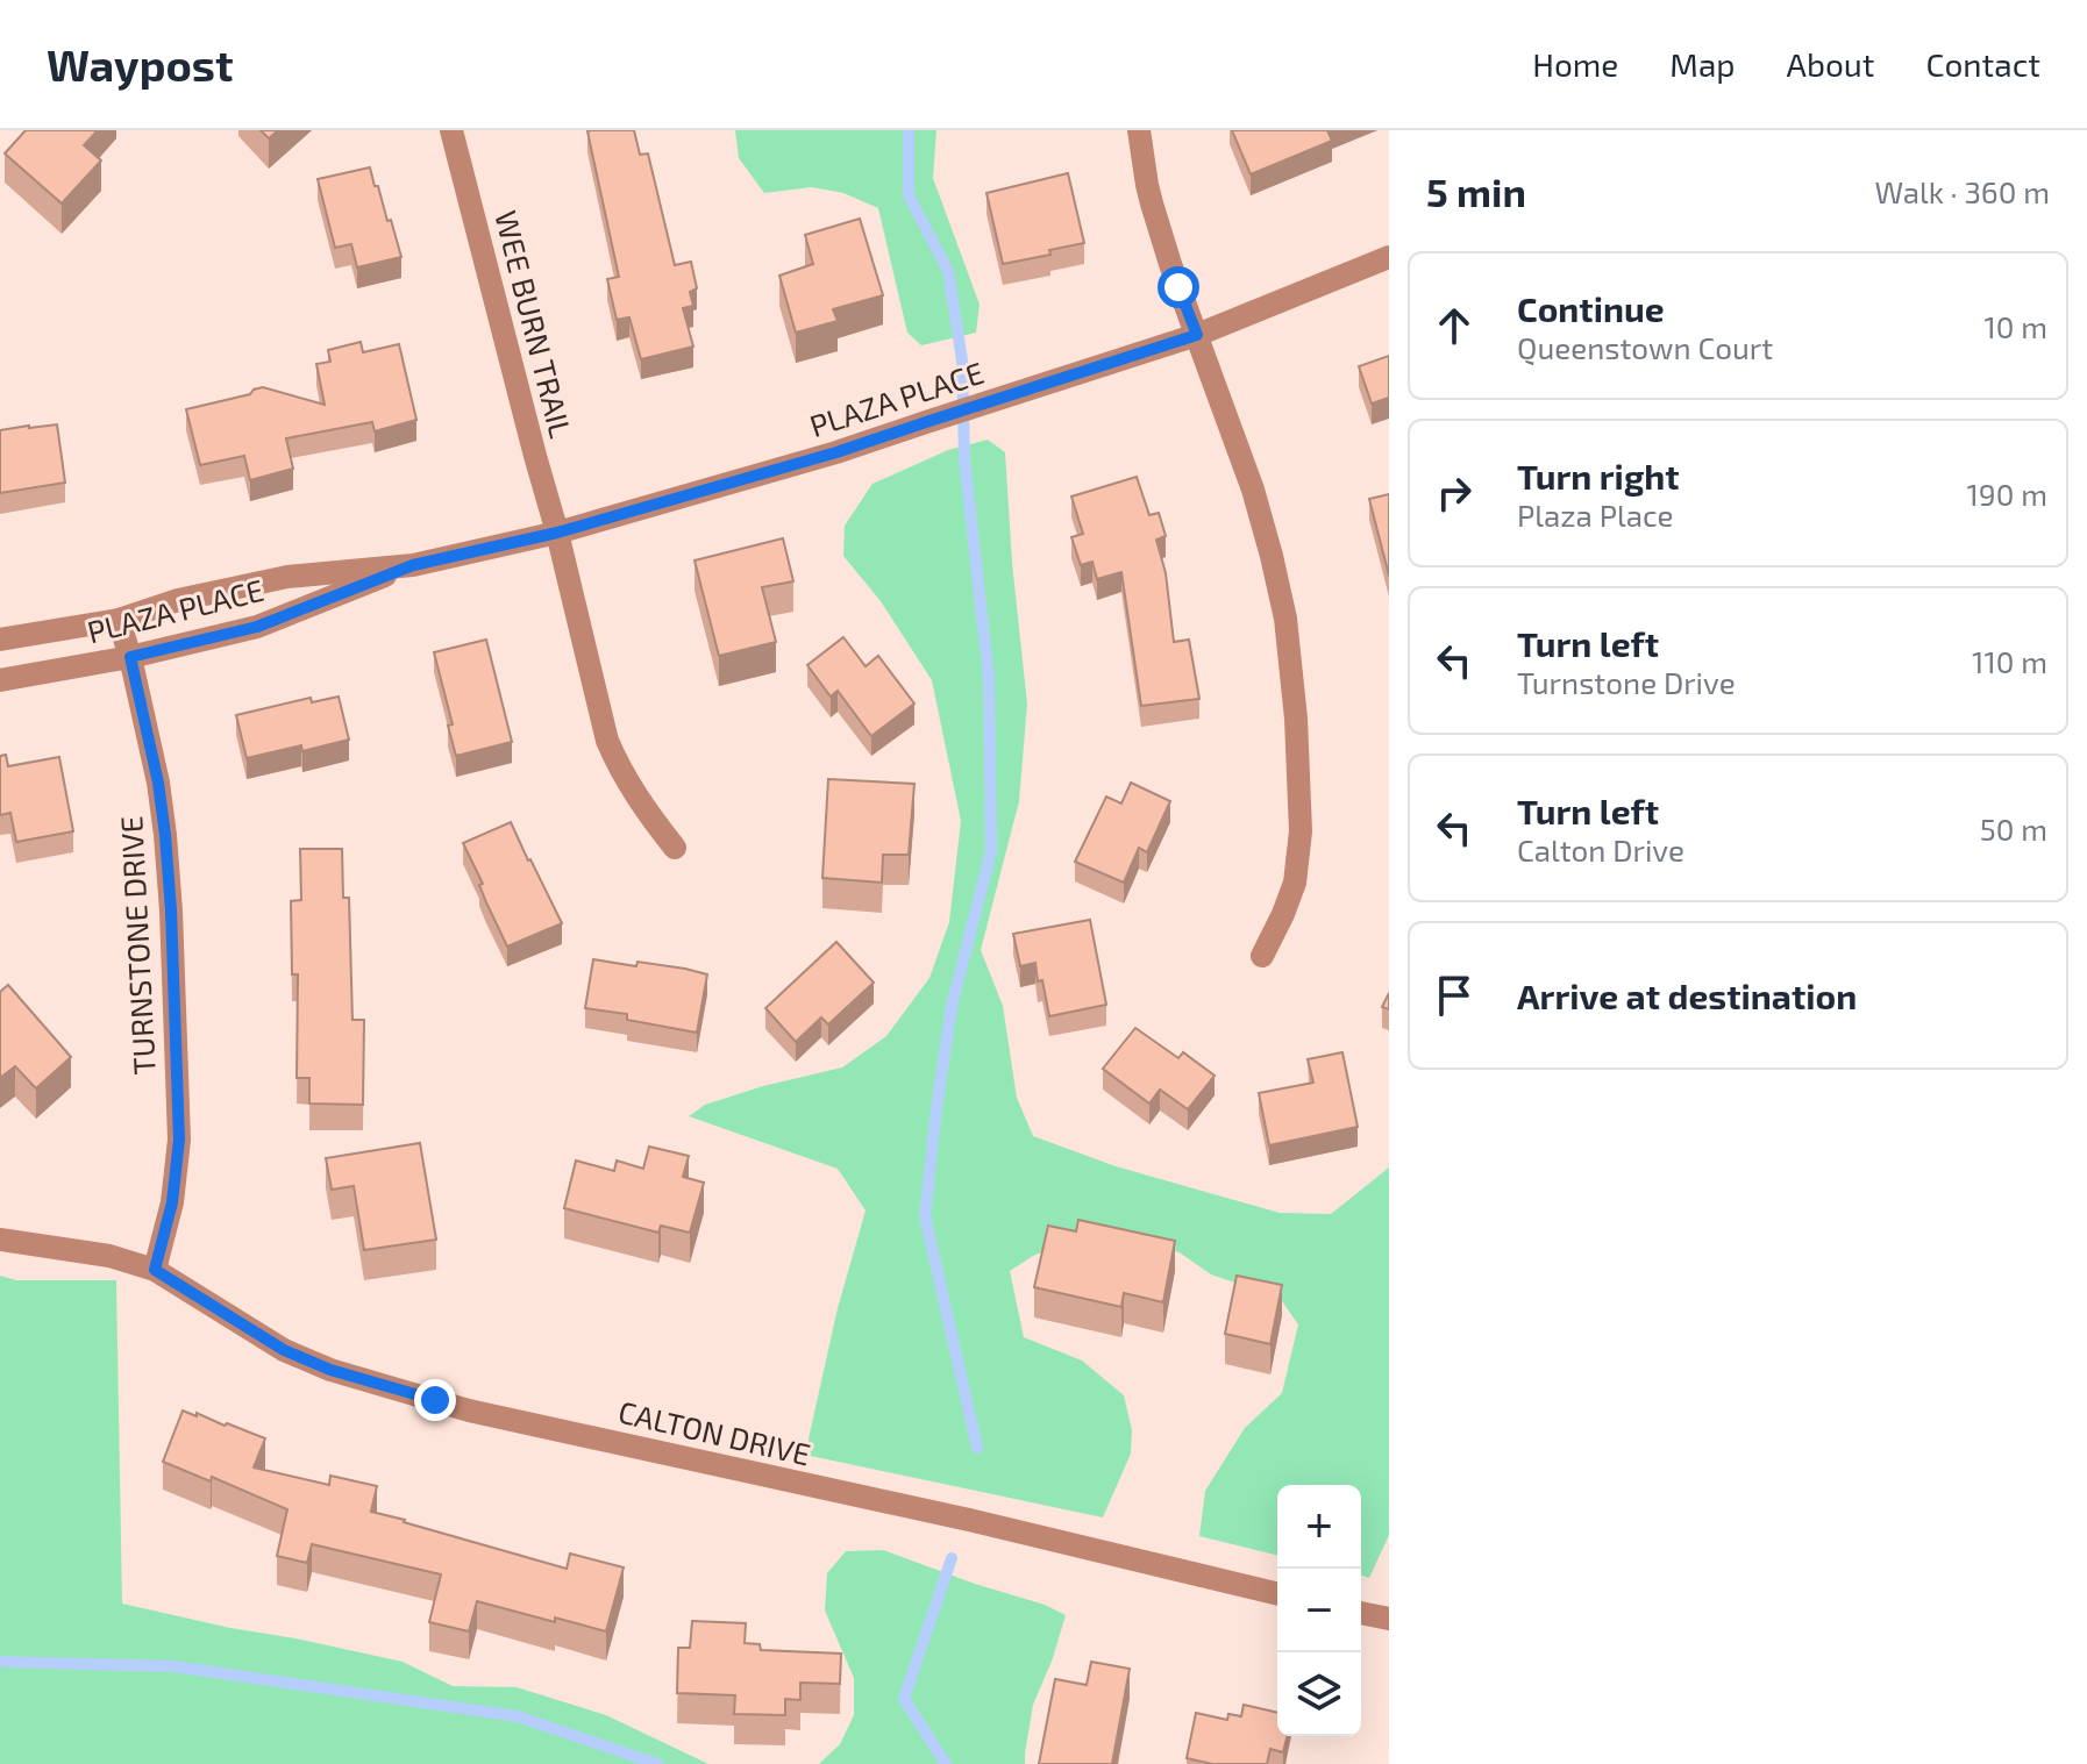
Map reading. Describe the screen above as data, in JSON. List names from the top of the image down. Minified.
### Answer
{"streets":{"street":["WEE BURN TRAIL","PLAZA PLACE","TURNSTONE DRIVE","CALTON DRIVE"]},"crossings":[["WEE BURN TRAIL","PLAZA PLACE"],["PLAZA PLACE","TURNSTONE DRIVE"],["TURNSTONE DRIVE","CALTON DRIVE"]],"page":{"header":"Waypost","nav":["Home","Map","About","Contact"],"heading":["5 min","Walk · 360 m"],"list":[["Continue","Queenstown Court","10 m"],["Turn right","Plaza Place","190 m"],["Turn left","Turnstone Drive","110 m"],["Turn left","Calton Drive","50 m"],"Arrive at destination"],"map_buttons":["+","−"]}}
